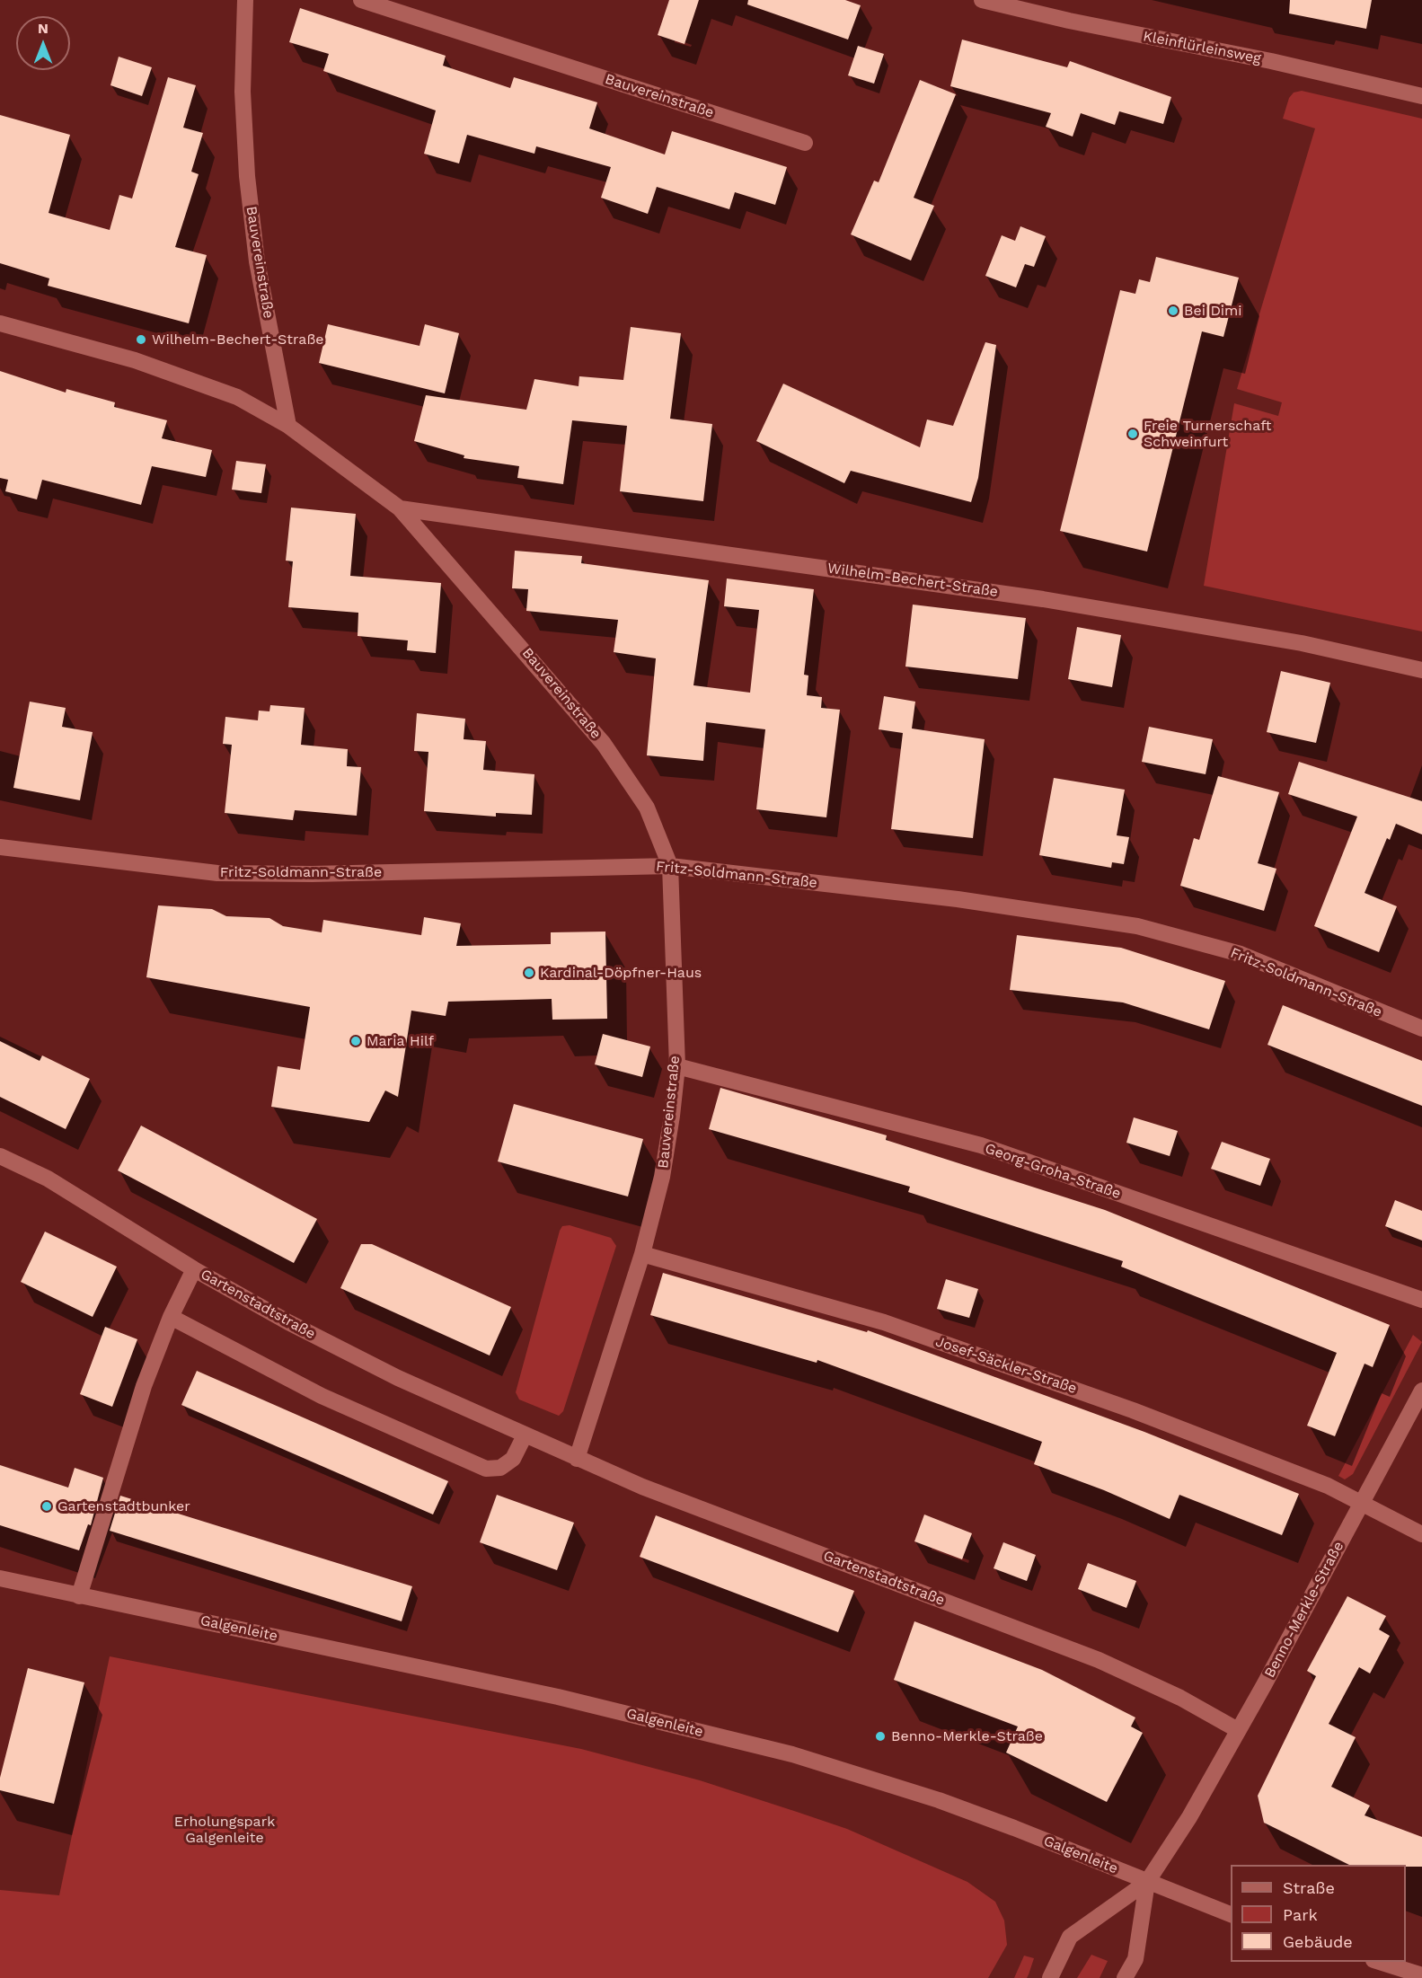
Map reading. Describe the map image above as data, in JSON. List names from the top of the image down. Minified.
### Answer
{"streets":{"street":["Kleinflürleinsweg","Bauvereinstraße","Wilhelm-Bechert-Straße","Fritz-Soldmann-Straße","Georg-Groha-Straße","Gartenstadtstraße","Josef-Säckler-Straße","Benno-Merkle-Straße","Galgenleite"]},"crossings":[["Bauvereinstraße","Wilhelm-Bechert-Straße"],["Bauvereinstraße","Fritz-Soldmann-Straße"],["Bauvereinstraße","Georg-Groha-Straße"],["Bauvereinstraße","Gartenstadtstraße"],["Bauvereinstraße","Josef-Säckler-Straße"],["Gartenstadtstraße","Benno-Merkle-Straße"],["Josef-Säckler-Straße","Benno-Merkle-Straße"],["Benno-Merkle-Straße","Galgenleite"]],"parks":["Erholungspark Galgenleite"],"places":["Bei Dimi","Wilhelm-Bechert-Straße","Freie Turnerschaft Schweinfurt","Kardinal-Döpfner-Haus","Maria Hilf","Gartenstadtbunker","Benno-Merkle-Straße"],"legend":["Straße","Park","Gebäude"],"north":"top"}
